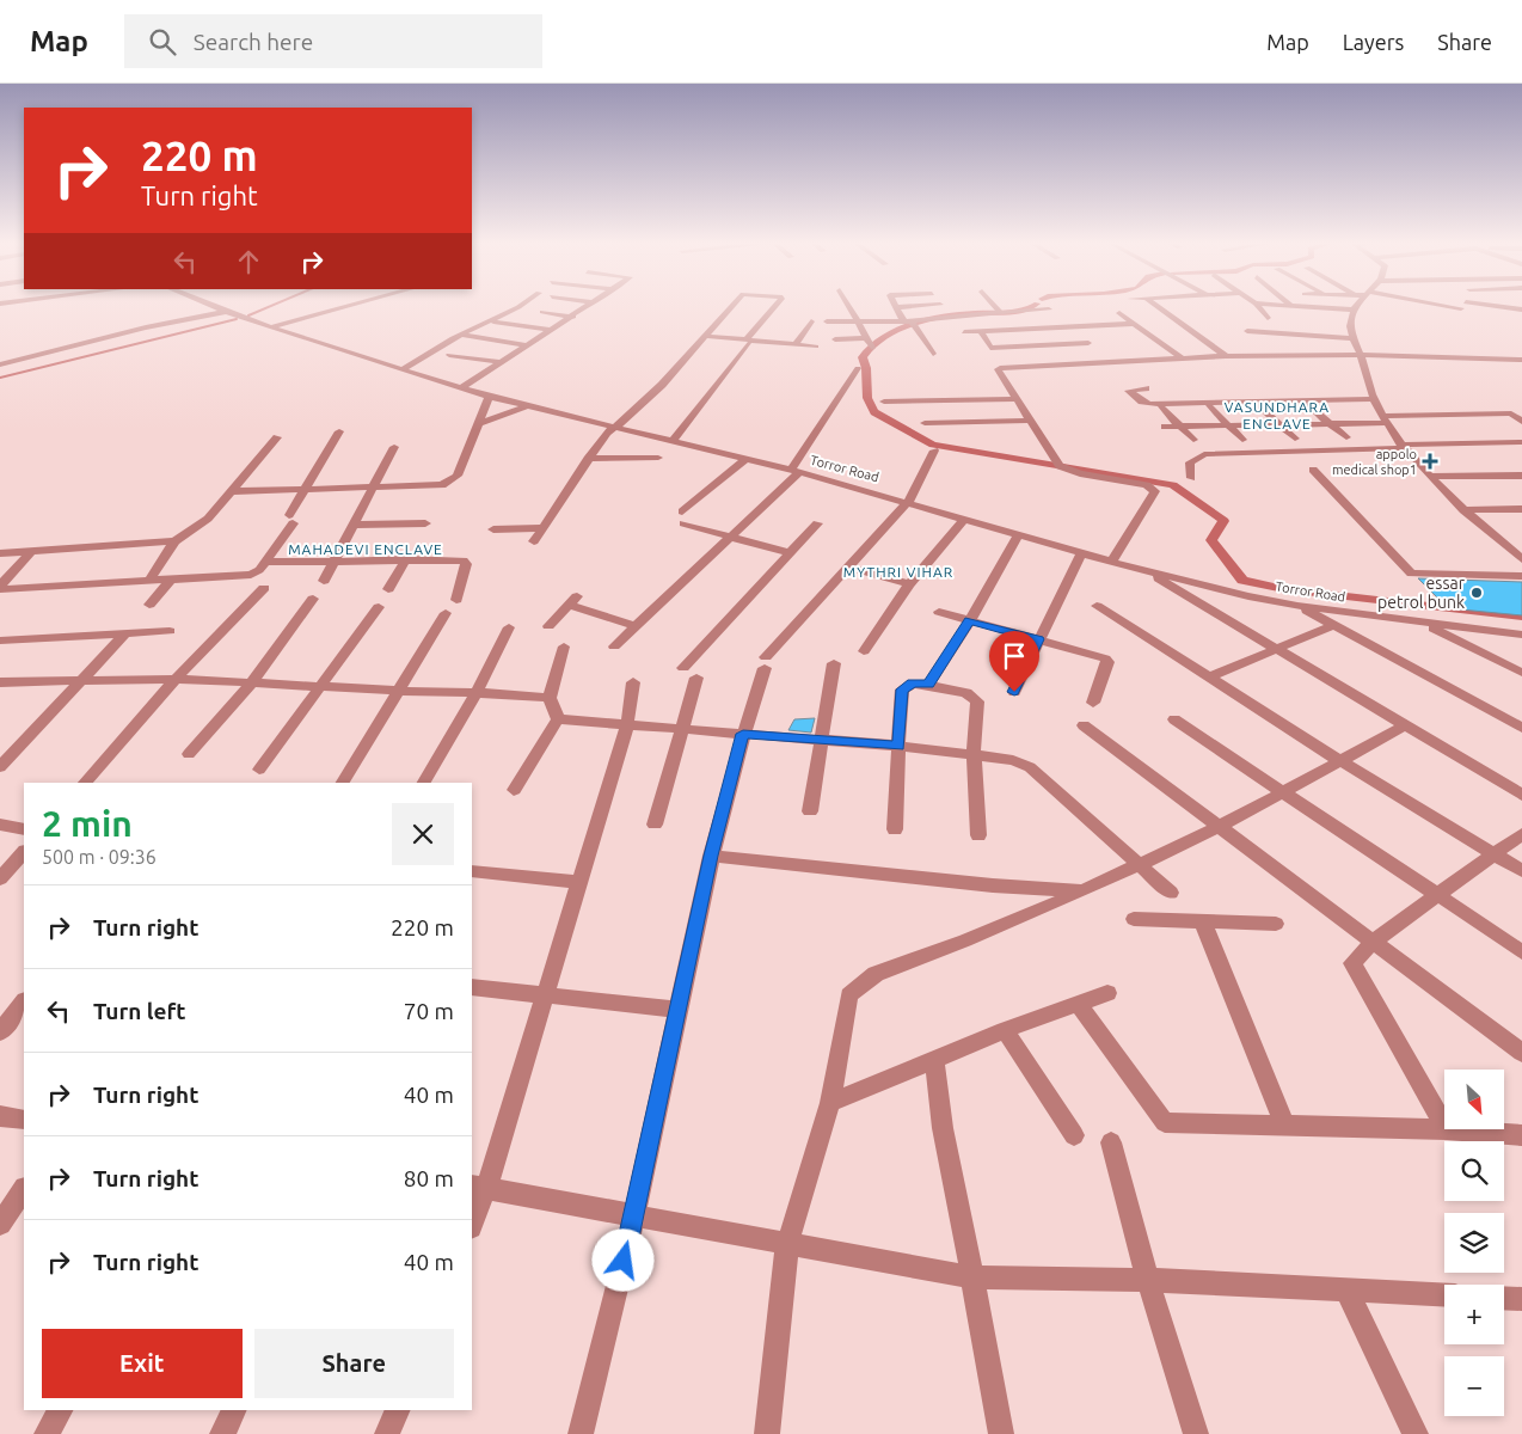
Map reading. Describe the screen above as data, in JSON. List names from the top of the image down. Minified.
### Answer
{"streets":{"street":["Torror Road"]},"districts":["VASUNDHARA ENCLAVE","MAHADEVI ENCLAVE","MYTHRI VIHAR"],"places":{"health":["appolo medical shop1"],"other":["essar petrol bunk"]},"north":"bottom right","page":{"header":"Map","search":"Search here","nav":["Map","Layers","Share"],"turn":["220 m","Turn right"],"heading":["2 min","500 m · 09:36"],"list":[{"name":"Turn right","value":"220 m"},{"name":"Turn left","value":"70 m"},{"name":"Turn right","value":"40 m"},{"name":"Turn right","value":"80 m"},{"name":"Turn right","value":"40 m"}],"map_buttons":["+","−"],"buttons":["Exit","Share"]}}
